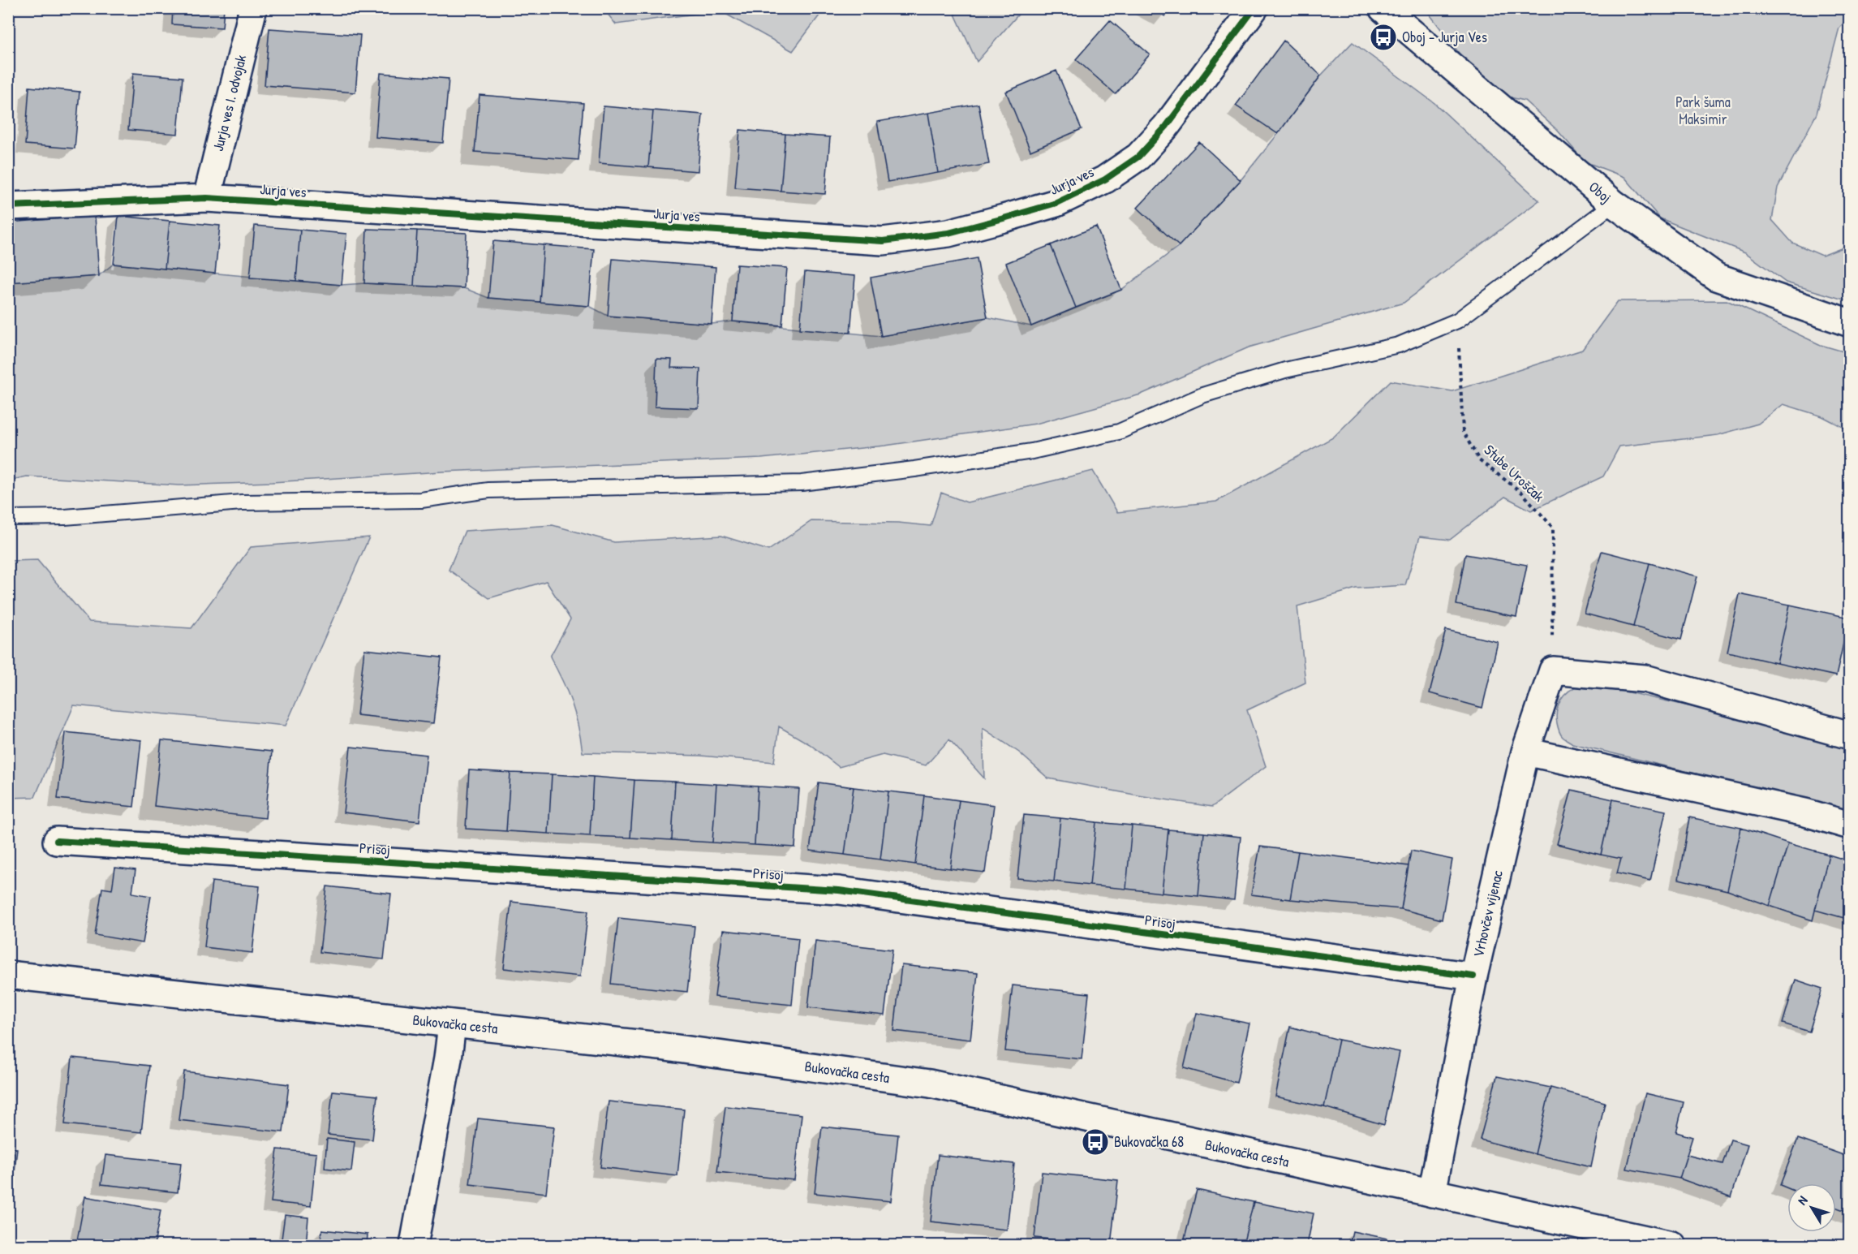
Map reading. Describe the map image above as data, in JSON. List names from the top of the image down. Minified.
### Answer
{"streets":{"street":["Jurja ves I. odvojak","Jurja ves","Oboj","Prisoj","Vrhovčev vijenac","Bukovačka cesta"],"path":["Stube Uroščak"]},"crossings":[["Jurja ves I. odvojak","Jurja ves"],["Prisoj","Vrhovčev vijenac"],["Vrhovčev vijenac","Bukovačka cesta"]],"parks":["Park šuma Maksimir"],"places":{"bus stop":["Oboj - Jurja Ves","Bukovačka 68"]},"north":"top left"}
